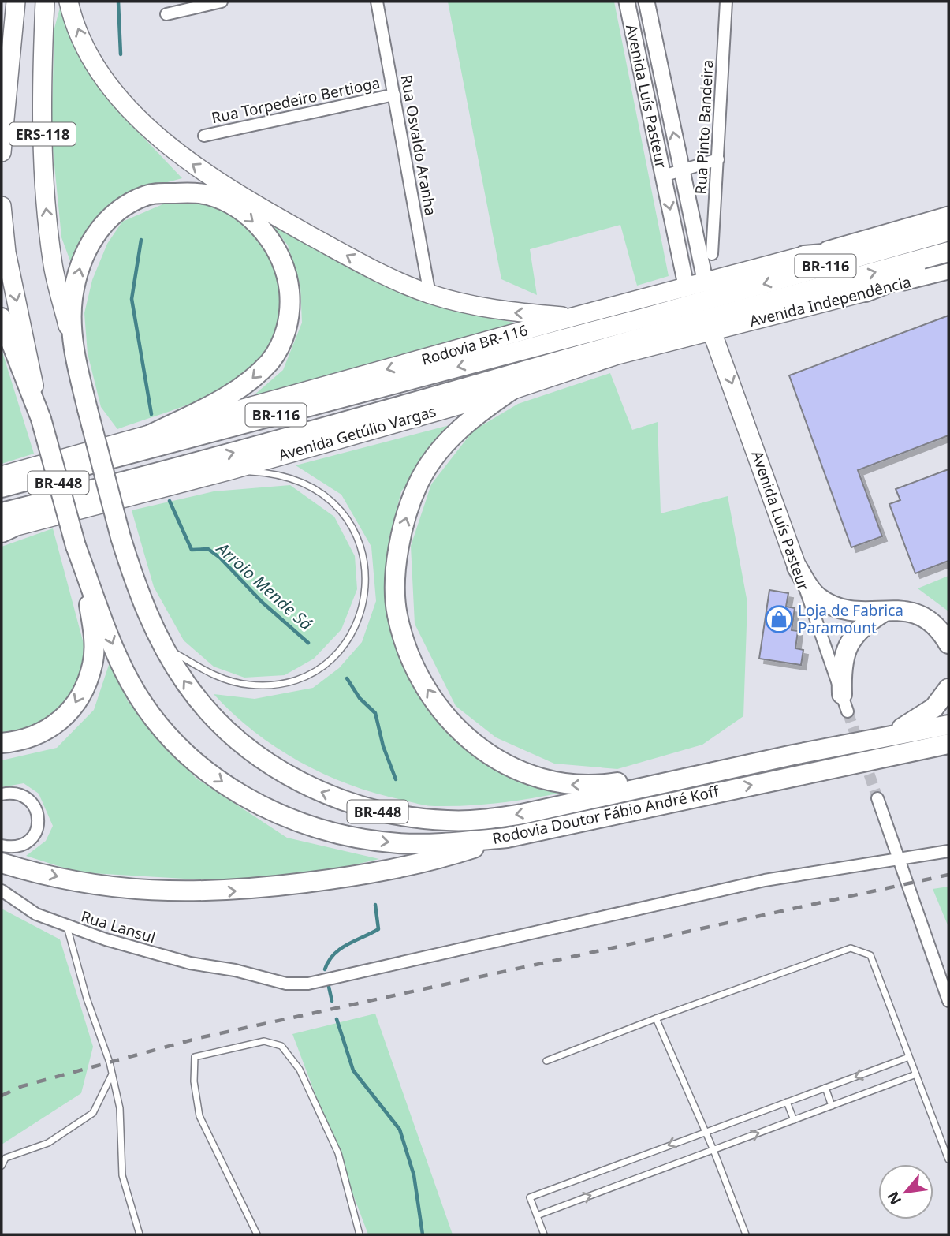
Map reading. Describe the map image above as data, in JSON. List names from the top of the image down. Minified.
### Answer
{"streets":{"highway":["Avenida Luís Pasteur","ERS-118","BR-116","Avenida Independência","Rodovia BR-116","Avenida Getúlio Vargas","BR-448","Rodovia Doutor Fábio André Koff"],"street":["Rua Torpedeiro Bertioga","Rua Pinto Bandeira","Rua Osvaldo Aranha","Rua Lansul"]},"crossings":[["Avenida Luís Pasteur","Avenida Independência"],["Avenida Luís Pasteur","Rodovia BR-116"],["Avenida Luís Pasteur","Avenida Getúlio Vargas"],["Rua Torpedeiro Bertioga","Rua Osvaldo Aranha"],["ERS-118","Rodovia Doutor Fábio André Koff"],["BR-116","Avenida Independência"],["BR-116","Rodovia BR-116"],["BR-116","Avenida Getúlio Vargas"],["Avenida Independência","Avenida Getúlio Vargas"],["BR-448","Rodovia Doutor Fábio André Koff"]],"water":["Arroio Mende Sá"],"places":{"shop":["Loja de Fabrica Paramount"]},"north":"bottom left"}
